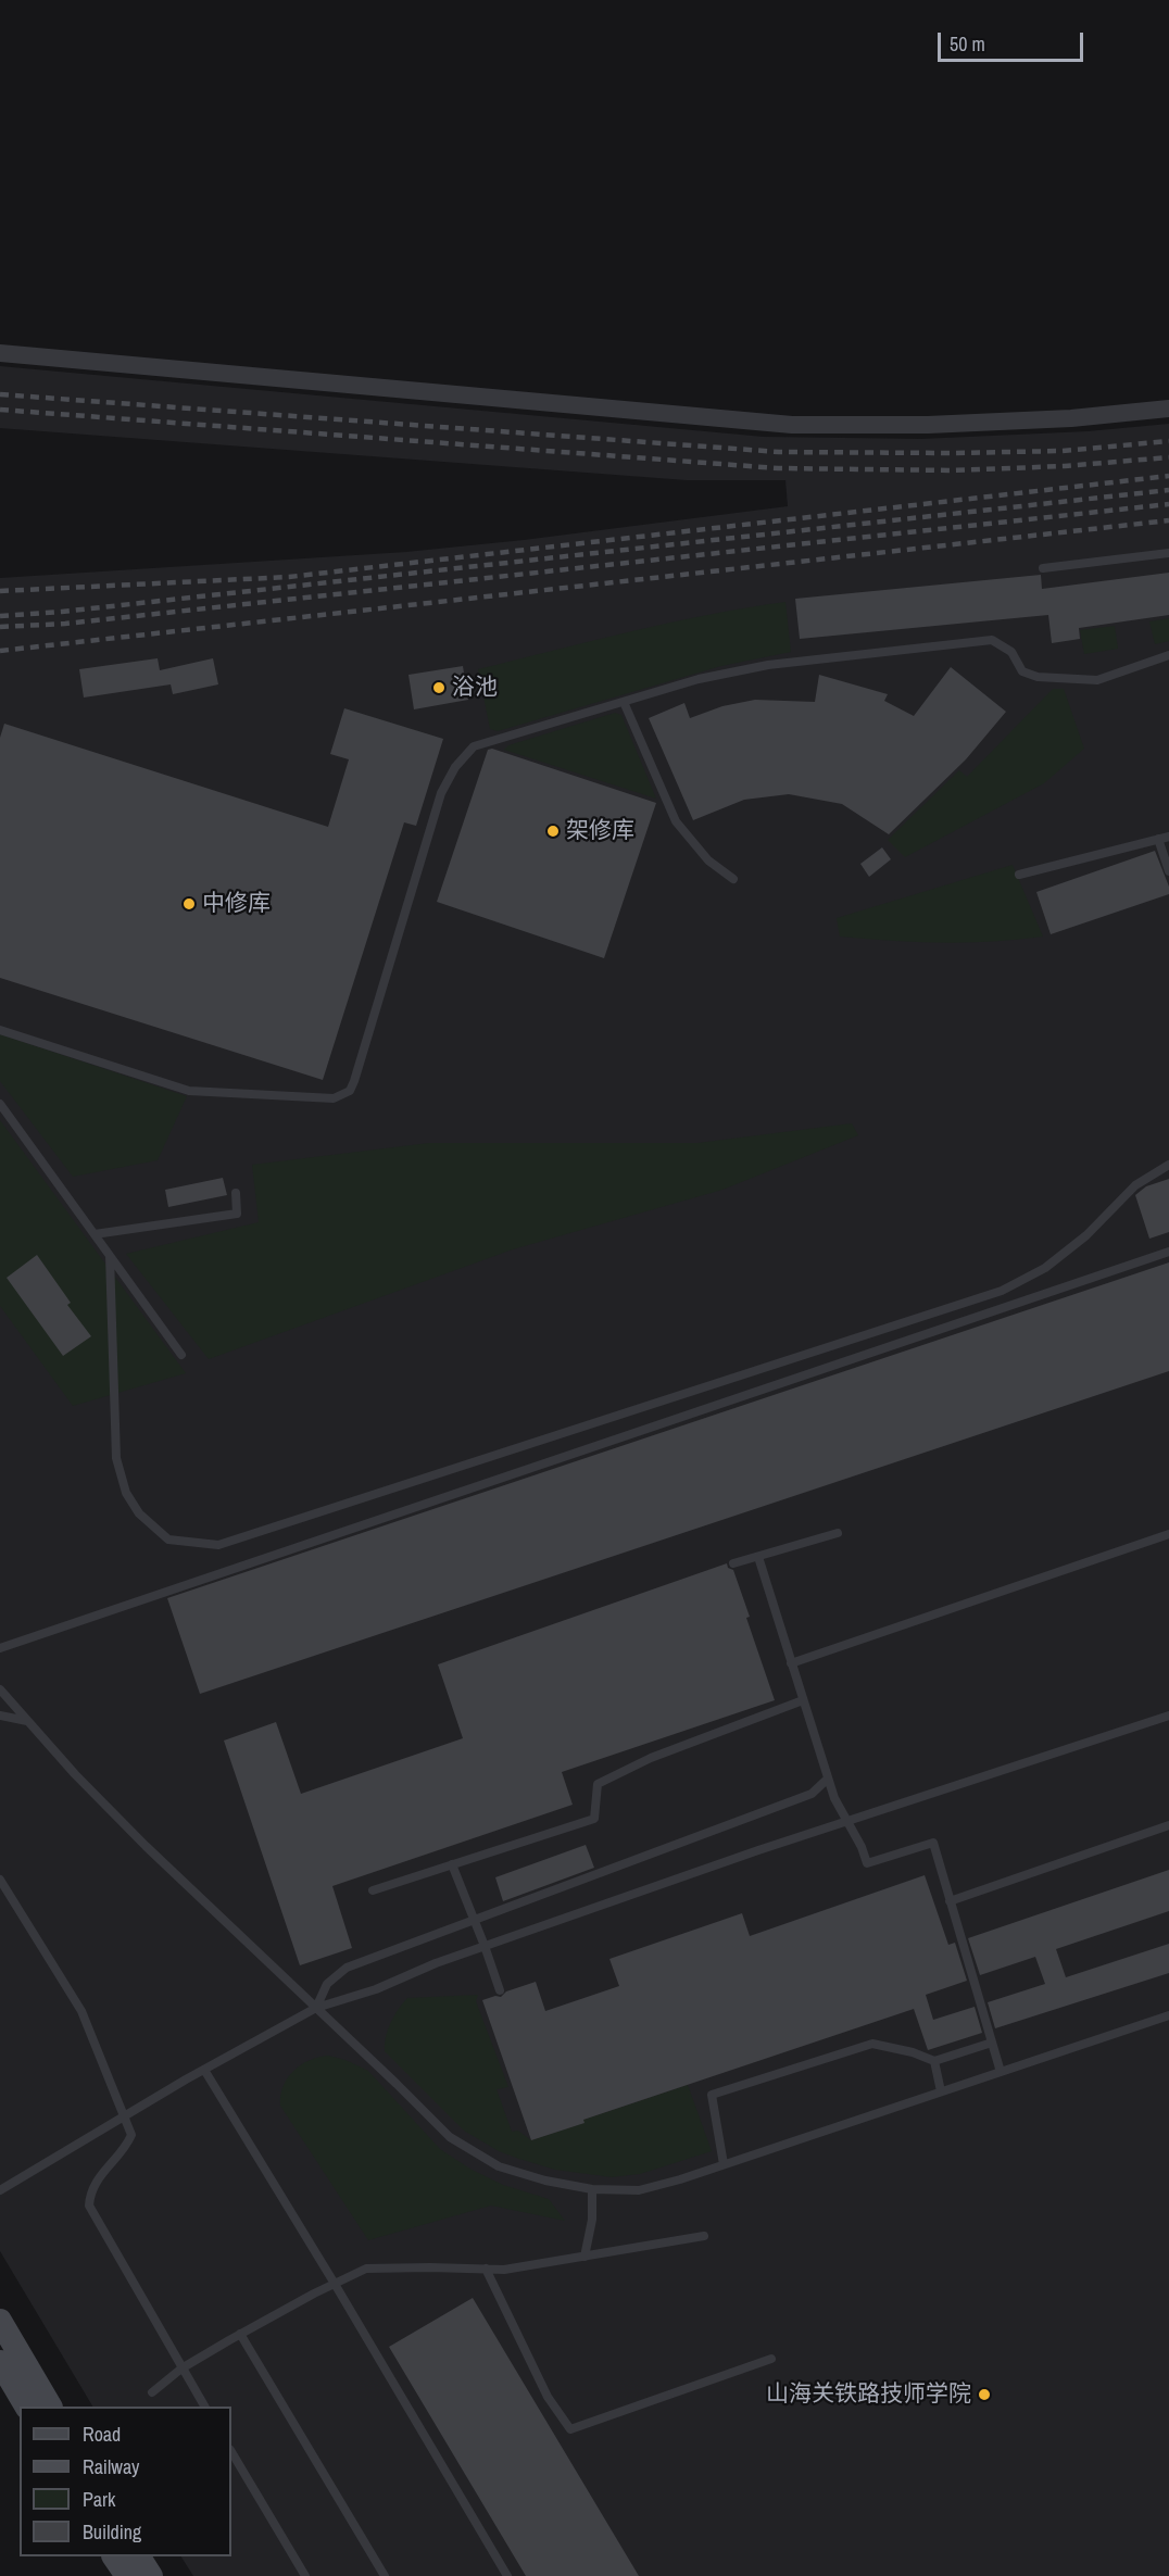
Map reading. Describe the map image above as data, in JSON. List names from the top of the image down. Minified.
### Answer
{"places":["浴池","架修库","中修库","山海关铁路技师学院"],"legend":["Road","Railway","Park","Building"],"scale_bar":"50 m"}
